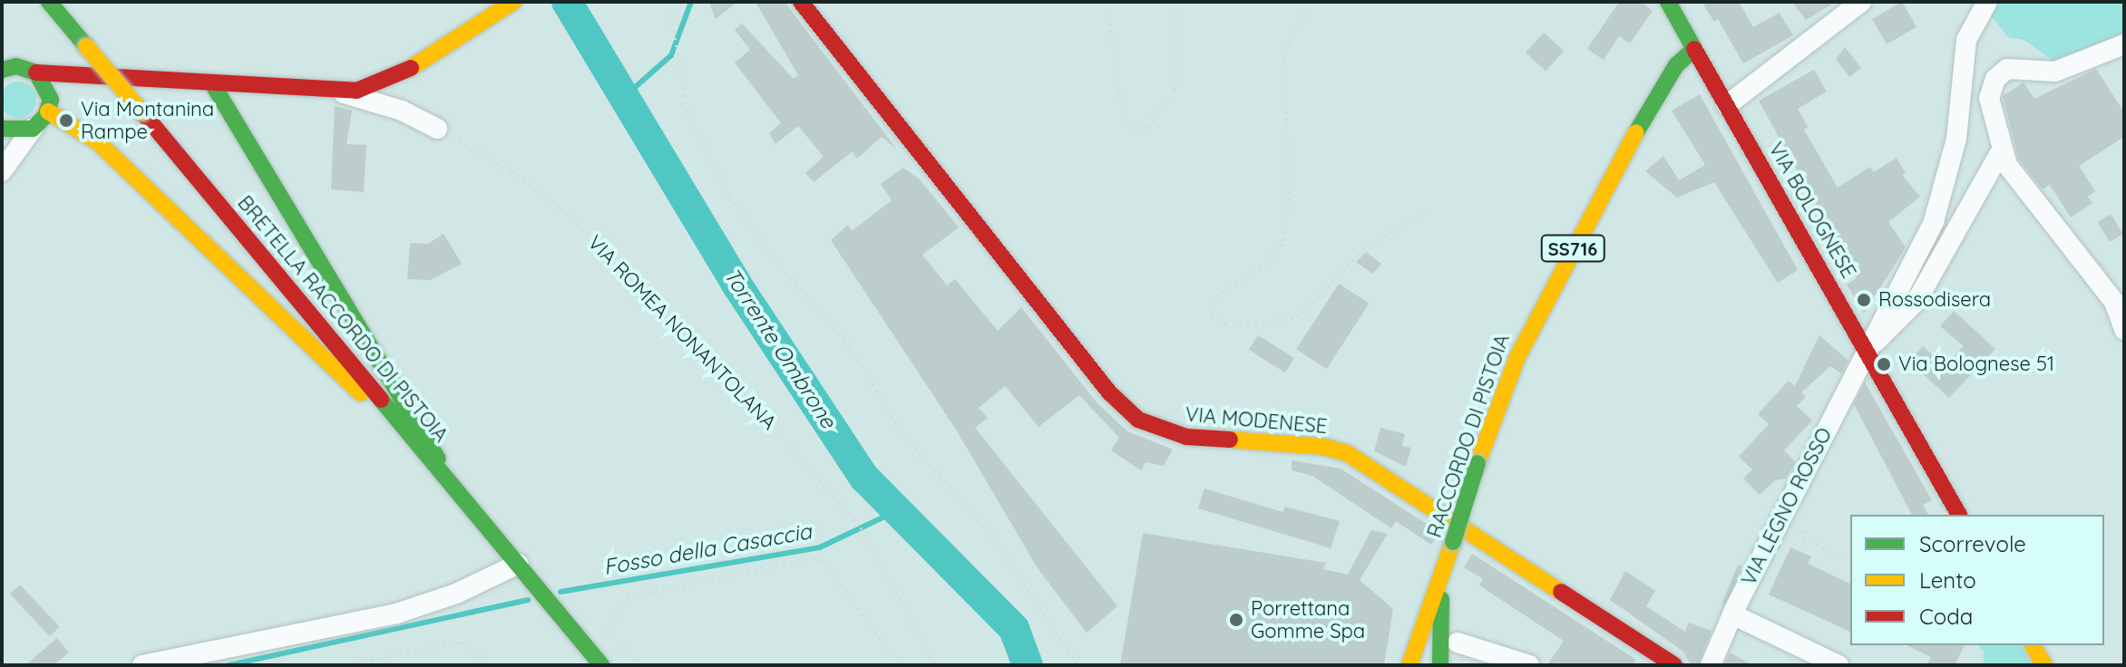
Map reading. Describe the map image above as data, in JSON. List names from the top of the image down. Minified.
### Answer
{"streets":{"street":["VIA BOLOGNESE","SS716","BRETELLA RACCORDO DI PISTOIA","VIA MODENESE","RACCORDO DI PISTOIA","VIA LEGNO ROSSO"],"path":["VIA ROMEA NONANTOLANA"]},"crossings":[["VIA BOLOGNESE","RACCORDO DI PISTOIA"],["VIA BOLOGNESE","VIA LEGNO ROSSO"]],"water":["Torrente Ombrone","Fosso della Casaccia"],"places":["Via Montanina Rampe","Rossodisera","Via Bolognese 51","Porrettana Gomme Spa"],"legend":["Scorrevole","Lento","Coda"]}
